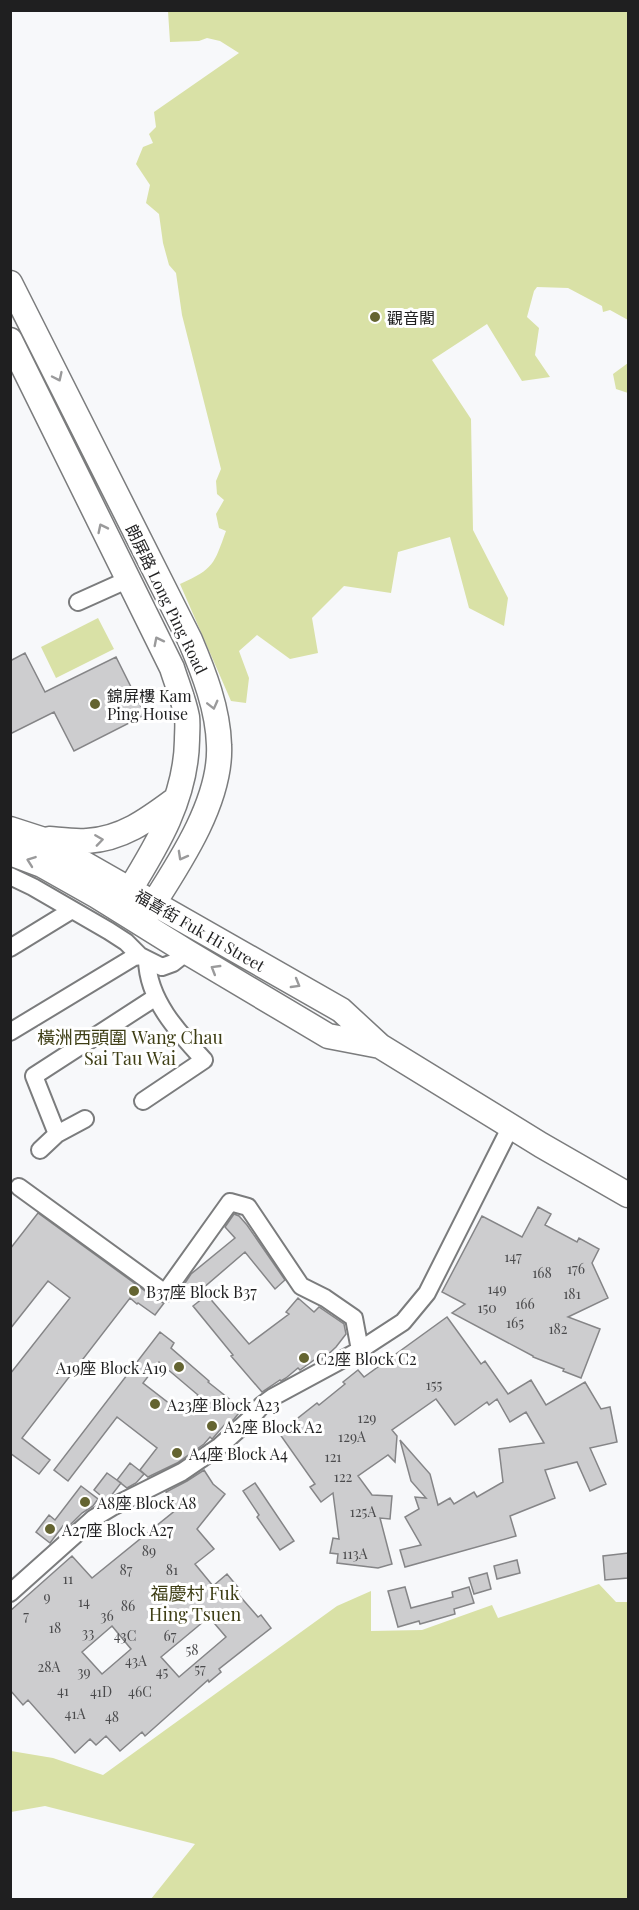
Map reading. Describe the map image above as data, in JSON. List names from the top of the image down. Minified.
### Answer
{"streets":{"main road":["朗屏路 Long Ping Road","福喜街 Fuk Hi Street"]},"crossings":[["朗屏路 Long Ping Road","福喜街 Fuk Hi Street"]],"districts":["橫洲西頭圍 Wang Chau Sai Tau Wai","福慶村 Fuk Hing Tsuen"],"places":["觀音閣","錦屏樓 Kam Ping House","B37座 Block B37","C2座 Block C2","A19座 Block A19","A23座 Block A23","A2座 Block A2","A4座 Block A4","A8座 Block A8","A27座 Block A27"],"house_numbers":["147","176","168","149","181","166","150","165","182","155","129","129A","121","122","125A","89","113A","87","81","11","9","14","86","7","36","18","33","43C","67","58","43A","28A","57","39","45","41","41D","46C","41A","48"]}
